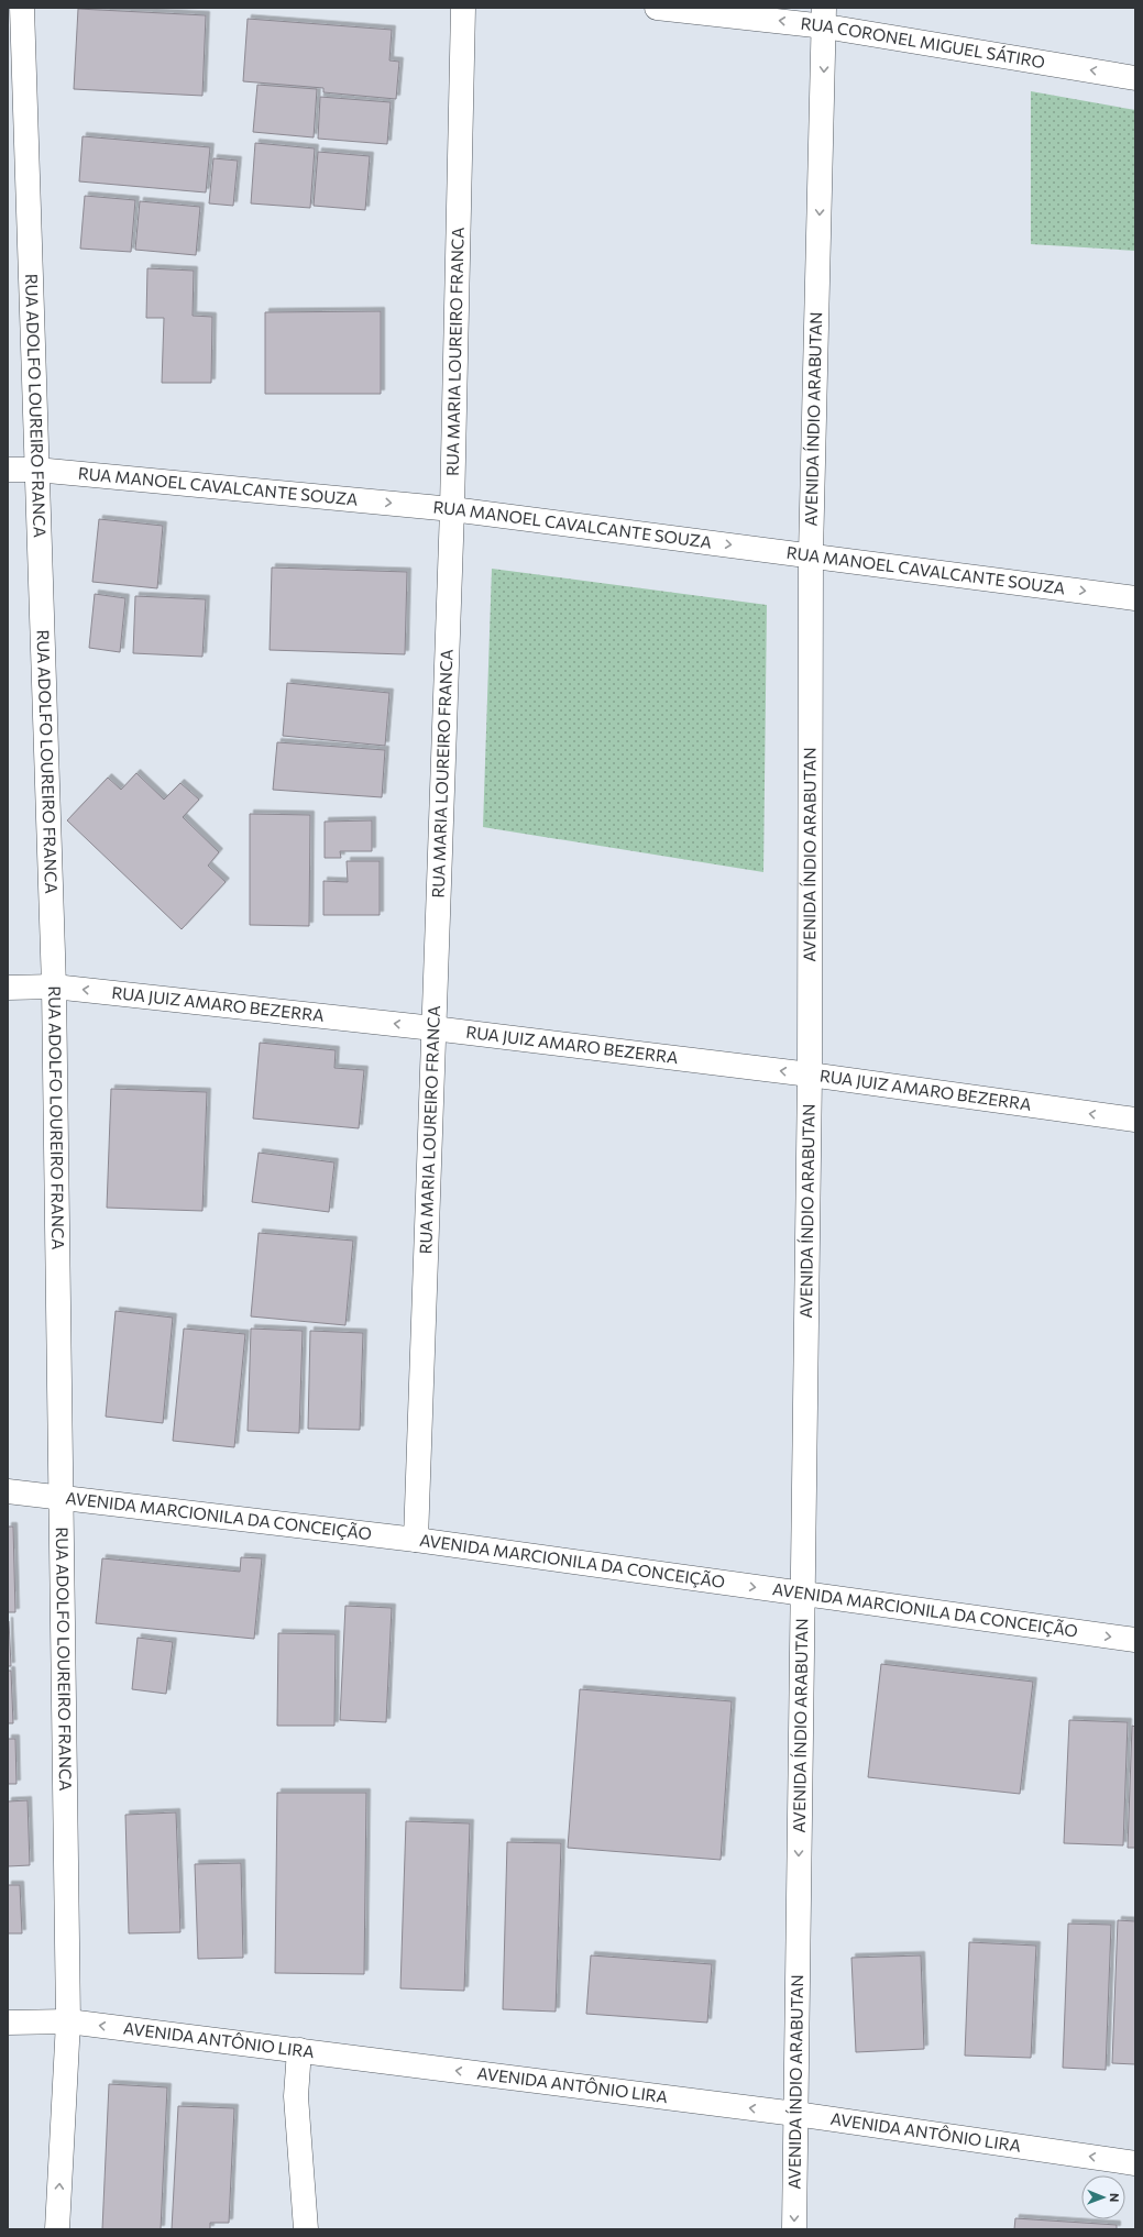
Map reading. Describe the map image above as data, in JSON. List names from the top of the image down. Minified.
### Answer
{"streets":{"street":["RUA CORONEL MIGUEL SÁTIRO","RUA MARIA LOUREIRO FRANCA","RUA ADOLFO LOUREIRO FRANCA","AVENIDA ÍNDIO ARABUTAN","RUA MANOEL CAVALCANTE SOUZA","RUA JUIZ AMARO BEZERRA","AVENIDA MARCIONILA DA CONCEIÇÃO","AVENIDA ANTÔNIO LIRA"]},"crossings":[["RUA CORONEL MIGUEL SÁTIRO","AVENIDA ÍNDIO ARABUTAN"],["RUA MARIA LOUREIRO FRANCA","RUA MANOEL CAVALCANTE SOUZA"],["RUA MARIA LOUREIRO FRANCA","RUA JUIZ AMARO BEZERRA"],["RUA MARIA LOUREIRO FRANCA","AVENIDA MARCIONILA DA CONCEIÇÃO"],["RUA ADOLFO LOUREIRO FRANCA","RUA MANOEL CAVALCANTE SOUZA"],["RUA ADOLFO LOUREIRO FRANCA","RUA JUIZ AMARO BEZERRA"],["RUA ADOLFO LOUREIRO FRANCA","AVENIDA MARCIONILA DA CONCEIÇÃO"],["RUA ADOLFO LOUREIRO FRANCA","AVENIDA ANTÔNIO LIRA"],["AVENIDA ÍNDIO ARABUTAN","RUA MANOEL CAVALCANTE SOUZA"],["AVENIDA ÍNDIO ARABUTAN","RUA JUIZ AMARO BEZERRA"],["AVENIDA ÍNDIO ARABUTAN","AVENIDA MARCIONILA DA CONCEIÇÃO"],["AVENIDA ÍNDIO ARABUTAN","AVENIDA ANTÔNIO LIRA"]],"one_way":["RUA CORONEL MIGUEL SÁTIRO","AVENIDA ÍNDIO ARABUTAN","RUA MANOEL CAVALCANTE SOUZA","RUA JUIZ AMARO BEZERRA","AVENIDA MARCIONILA DA CONCEIÇÃO","AVENIDA ANTÔNIO LIRA"],"north":"right"}
